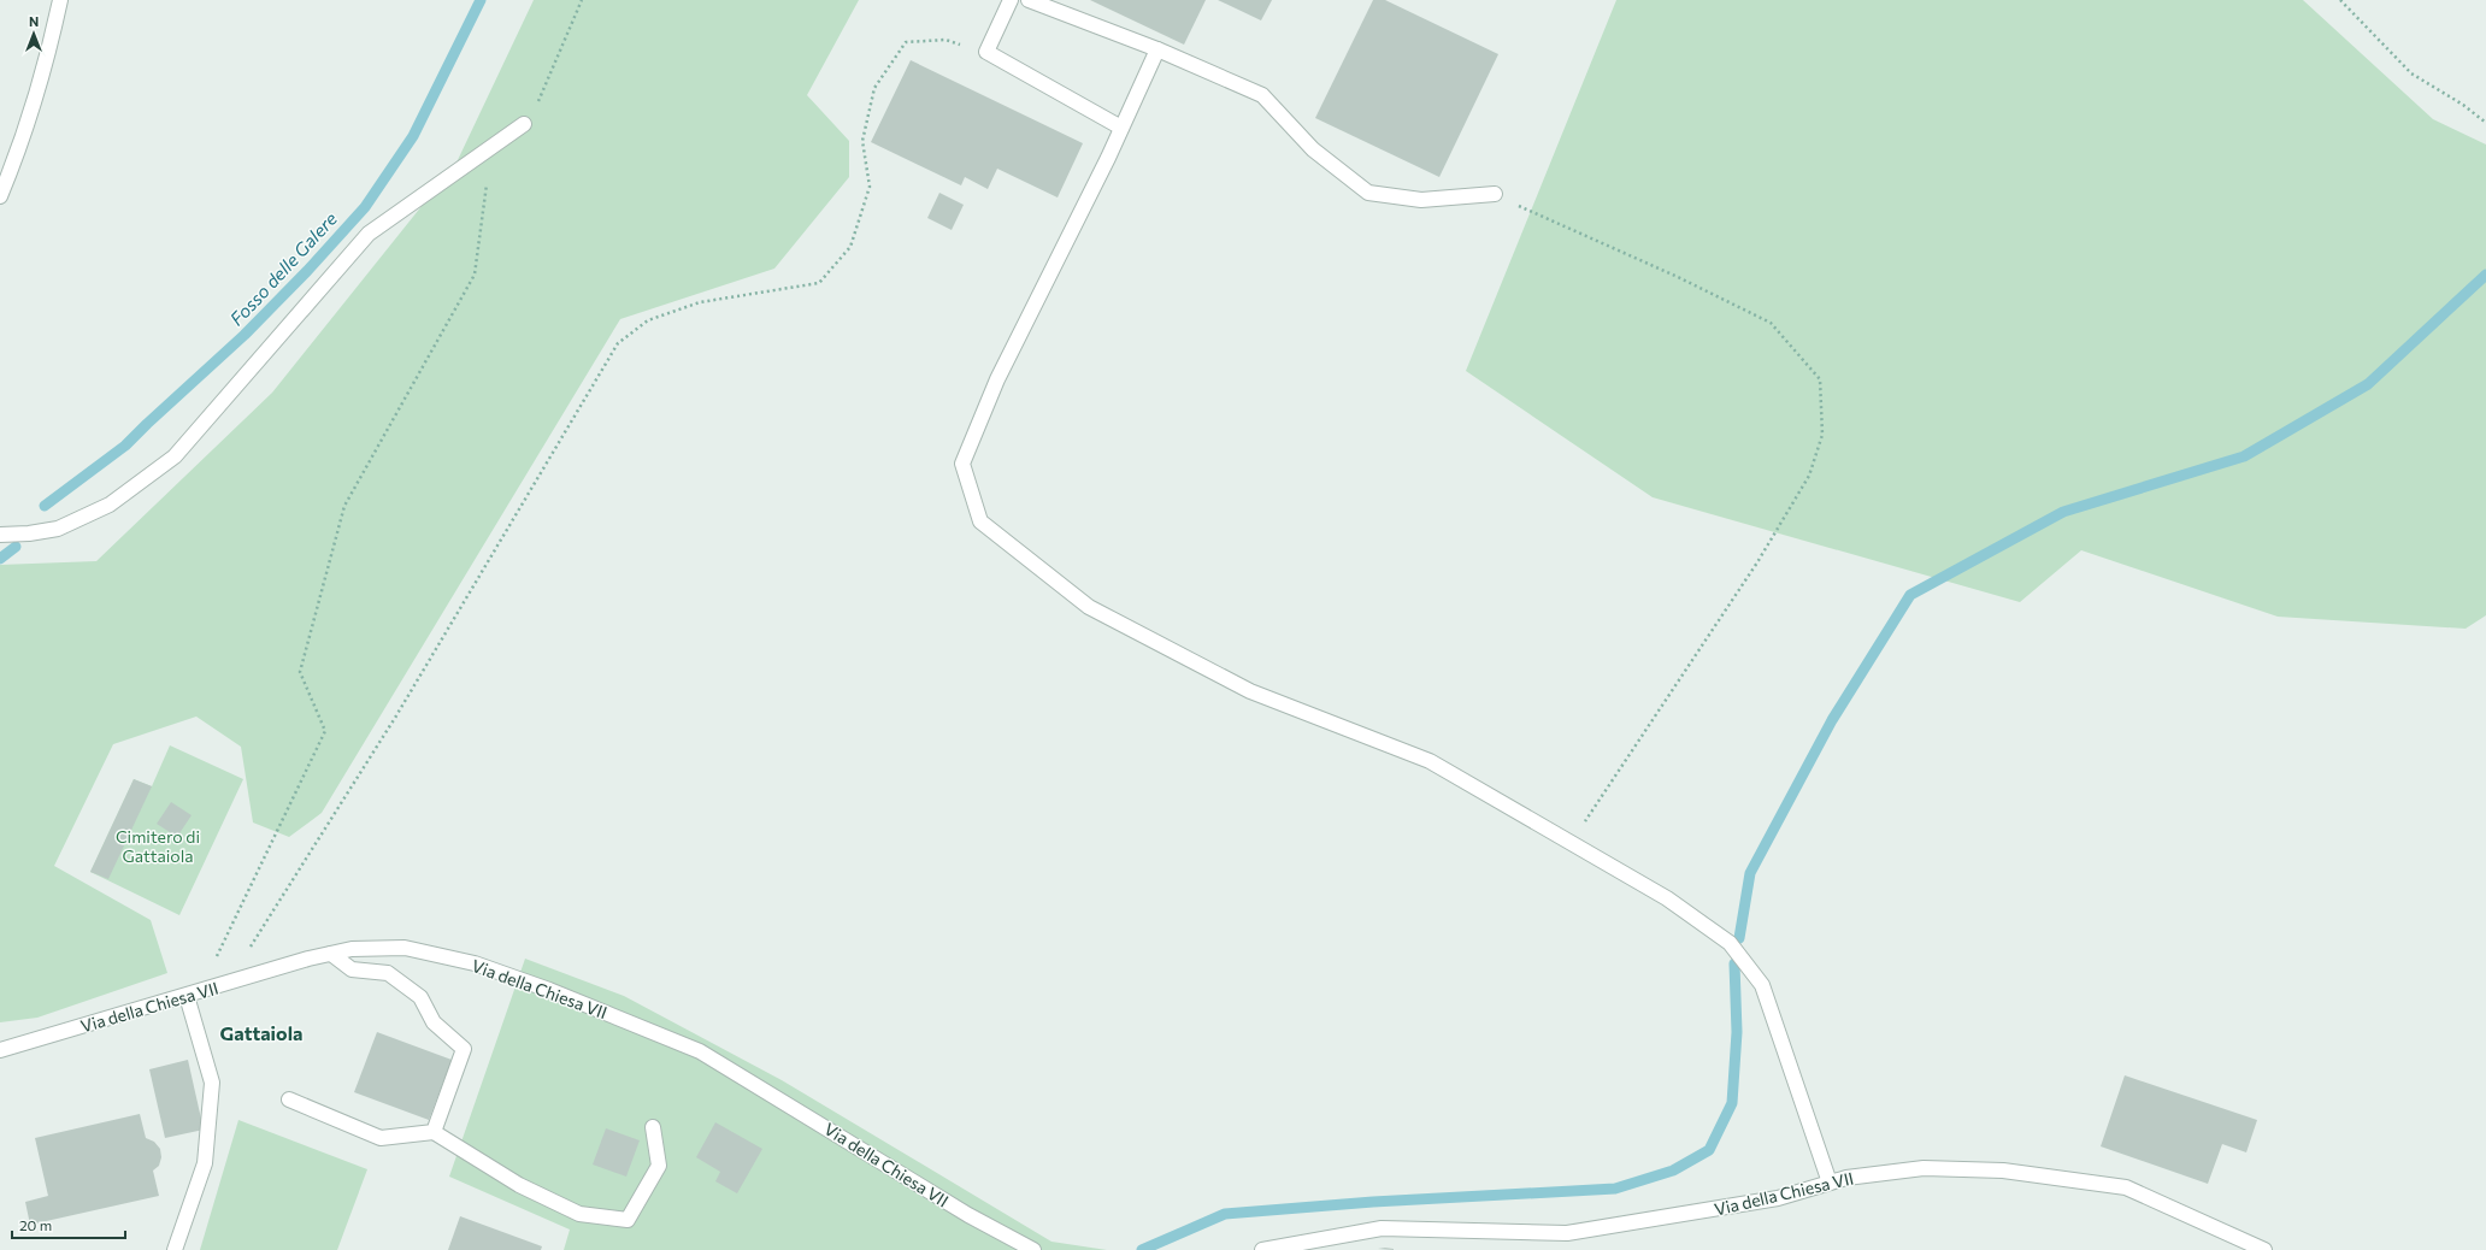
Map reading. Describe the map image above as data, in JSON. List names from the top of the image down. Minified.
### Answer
{"streets":{"street":["Via della Chiesa VII"]},"districts":["Gattaiola"],"water":["Fosso delle Galere"],"parks":["Cimitero di Gattaiola"],"scale_bar":"20 m","north":"top"}
